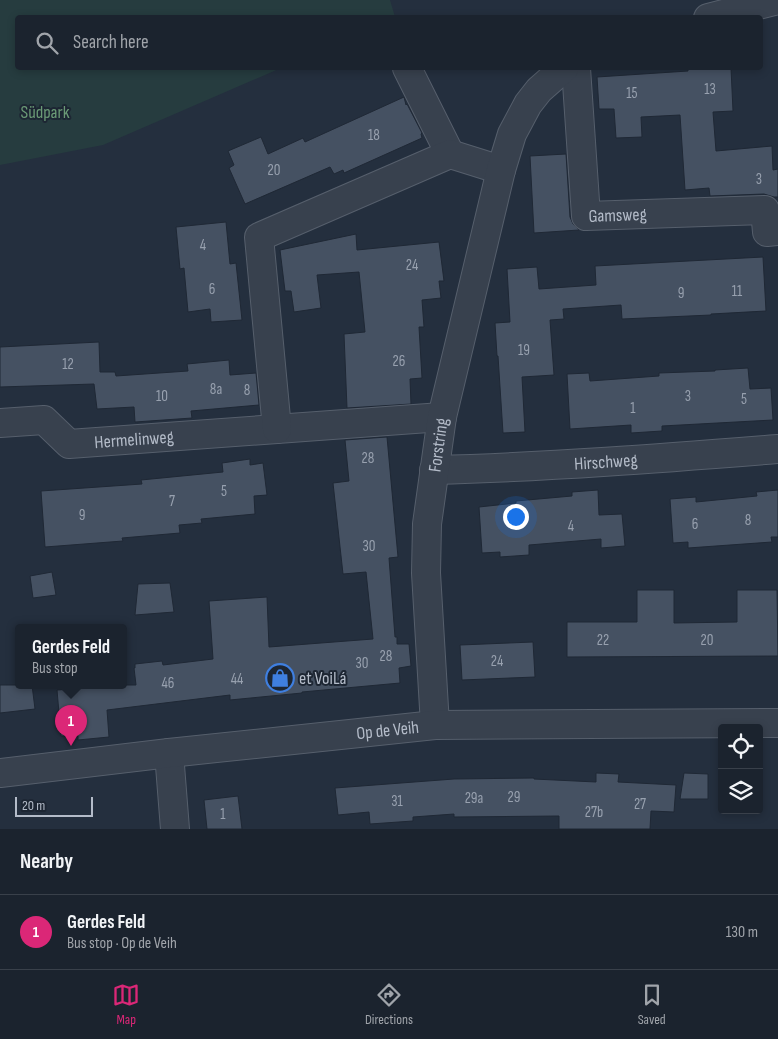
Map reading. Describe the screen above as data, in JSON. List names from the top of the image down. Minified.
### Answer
{"streets":{"street":["Gamsweg","Hermelinweg","Forstring","Hirschweg","Op de Veih"]},"crossings":[["Hermelinweg","Forstring"],["Forstring","Hirschweg"],["Forstring","Op de Veih"]],"parks":["Südpark"],"places":{"shop":["et VoiLá"]},"house_numbers":["13","15","18","20","3","4","24","6","11","9","19","26","12","8a","8","10","3","5","1","28","5","7","9","8","6","4","30","22","20","28","24","30","44","46","29","29a","31","27","27b","1"],"scale_bar":"20 m","page":{"search":"Search here","popup":["Gerdes Feld","Bus stop"],"pins":"1","scale":"20 m","heading":"Nearby","list":[{"mark":"1","name":"Gerdes Feld","note":"Bus stop · Op de Veih","value":"130 m"}],"nav":["Map","Directions","Saved"]}}
